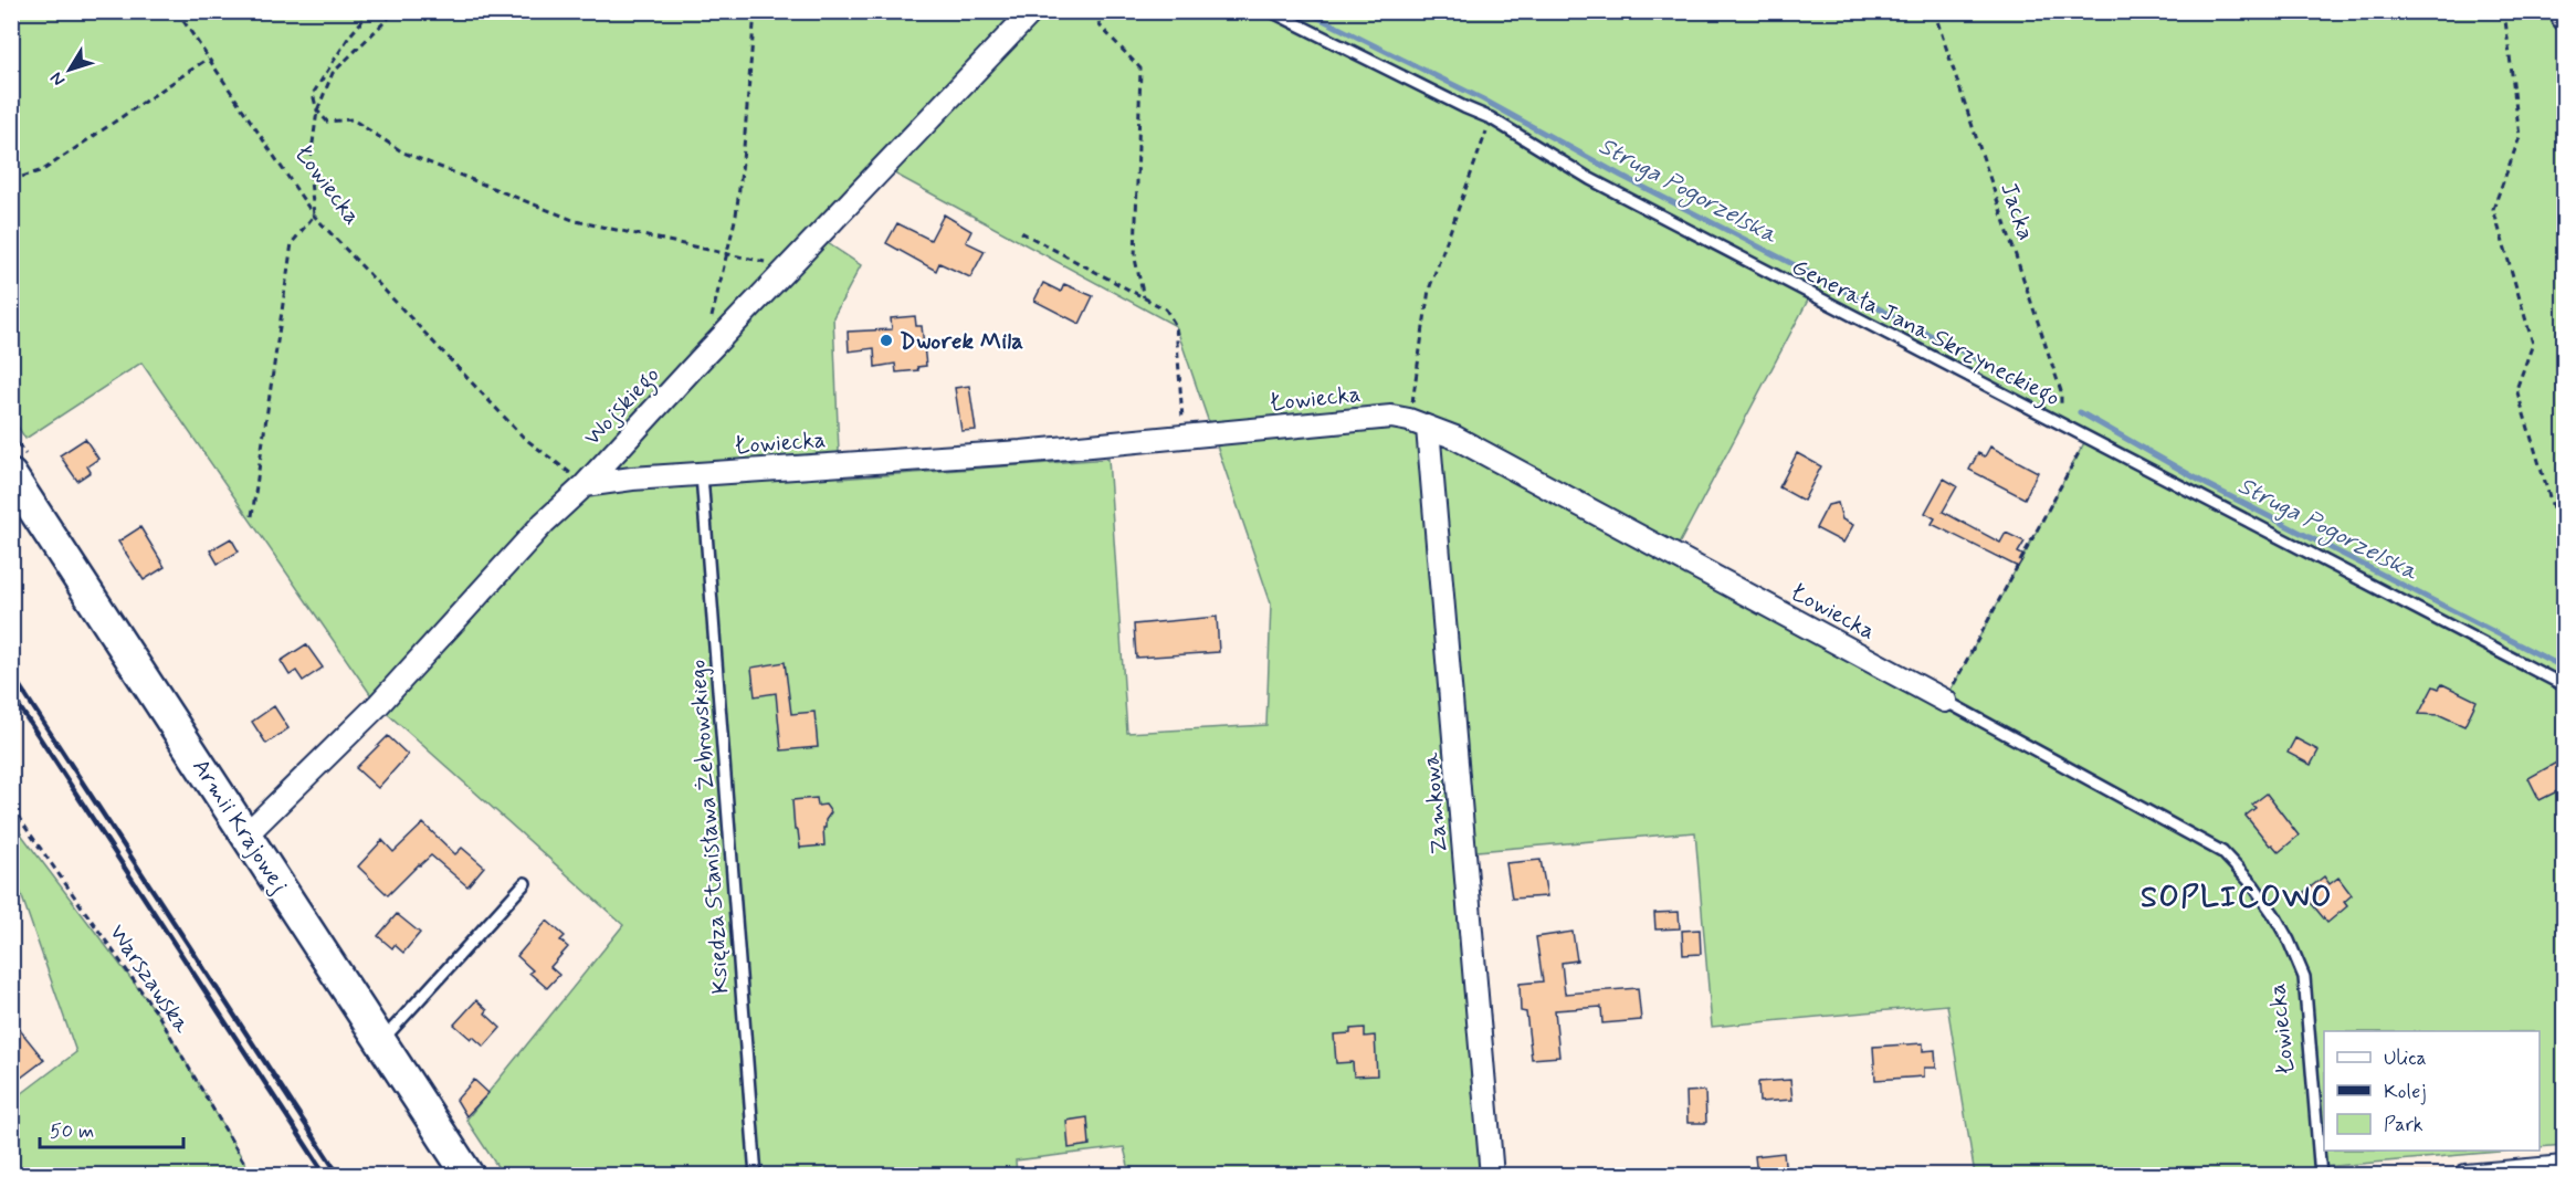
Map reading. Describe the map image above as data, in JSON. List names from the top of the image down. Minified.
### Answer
{"streets":{"main road":["Armii Krajowej"],"street":["Łowiecka","Wojskiego","Zamkowa"],"lane":["Generała Jana Skrzyneckiego","Księdza Stanisława Żebrowskiego"],"path":["Jacka","Warszawska"]},"crossings":[["Łowiecka","Wojskiego"],["Łowiecka","Zamkowa"],["Łowiecka","Księdza Stanisława Żebrowskiego"],["Jacka","Generała Jana Skrzyneckiego"],["Wojskiego","Armii Krajowej"]],"districts":["SOPLICOWO"],"water":["Struga Pogorzelska"],"places":["Dworek Mila"],"legend":["Ulica","Kolej","Park"],"scale_bar":"50 m","north":"bottom left"}
